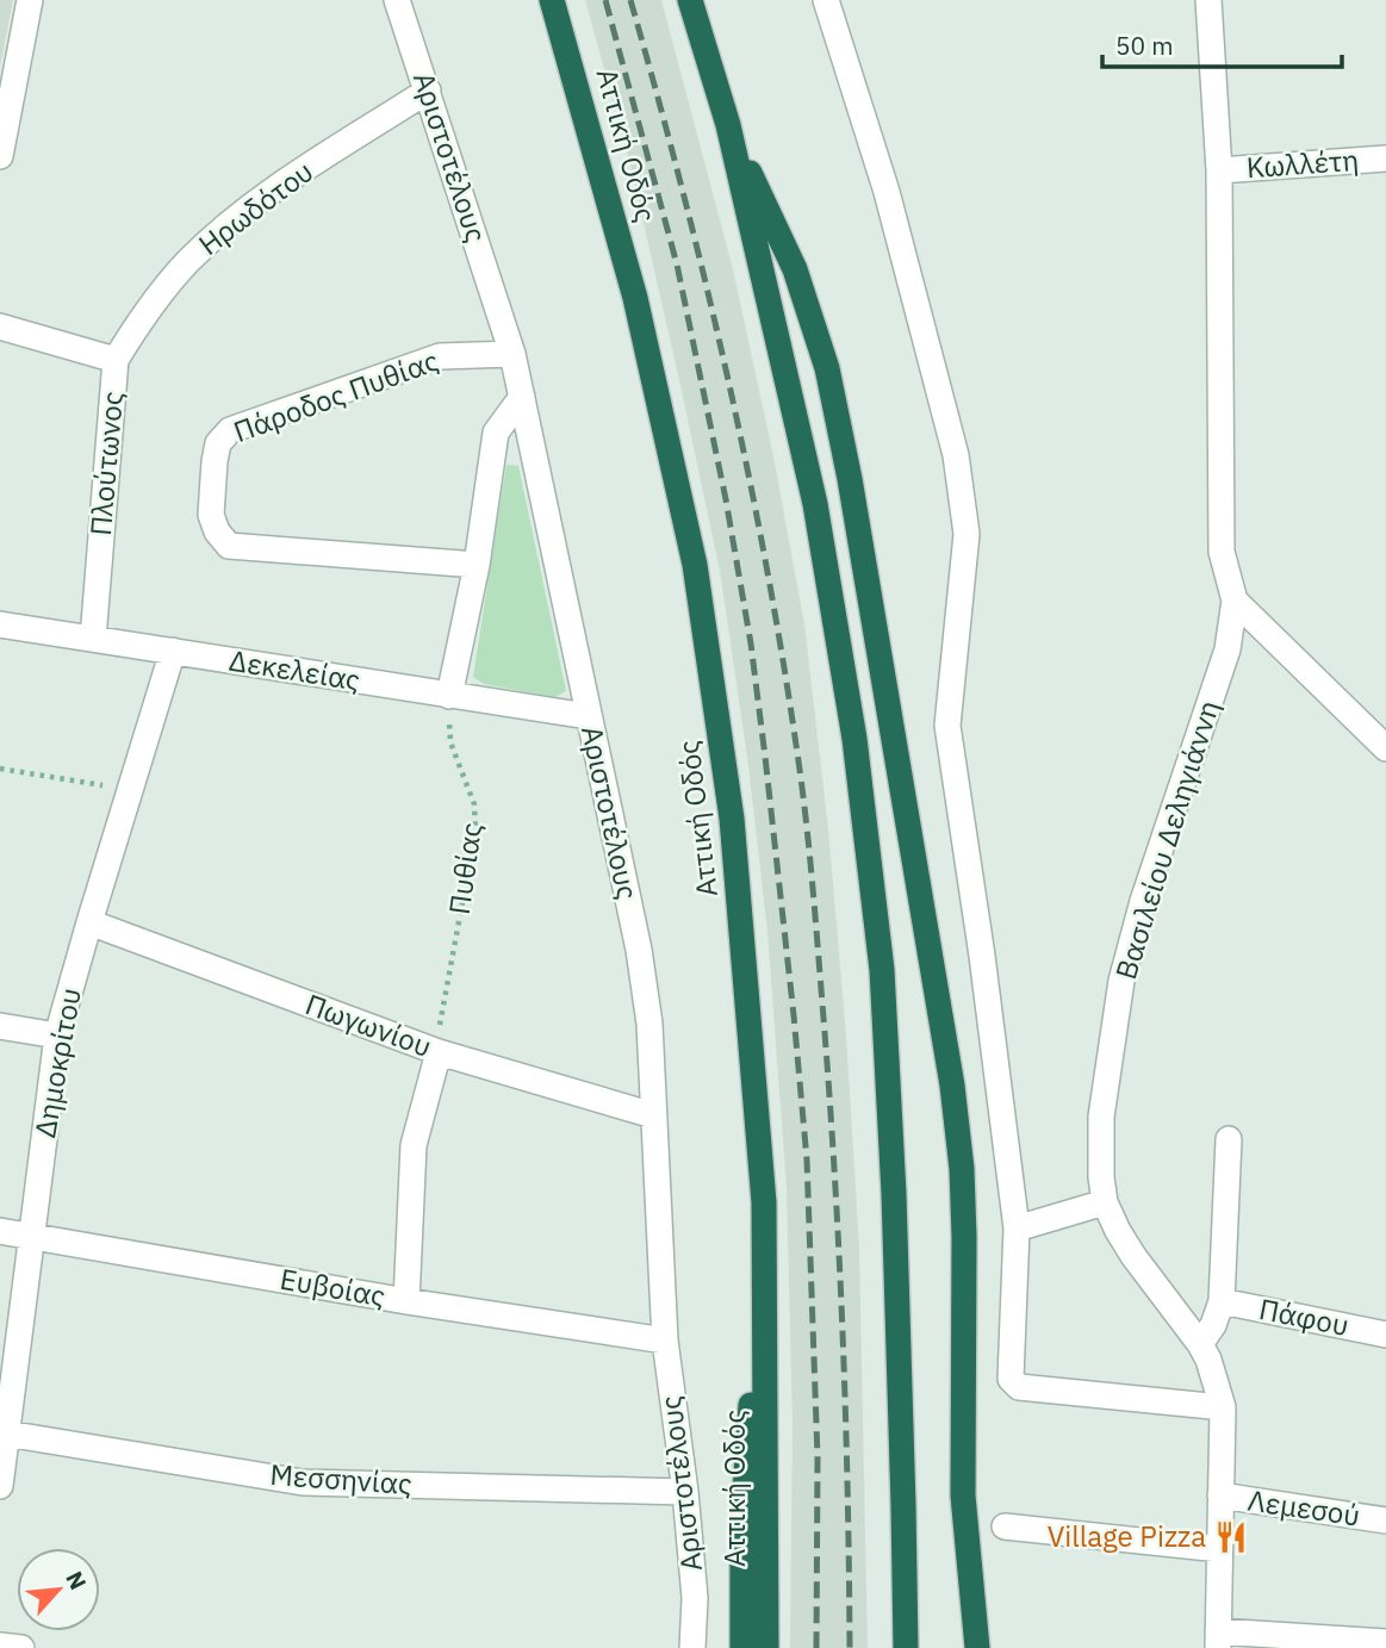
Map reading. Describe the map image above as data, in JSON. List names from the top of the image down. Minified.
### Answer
{"streets":{"highway":["Αττική Οδός"],"street":["Αριστοτέλους","Κωλλέτη","Ηρωδότου","Πάροδος Πυθίας","Πλούτωνος","Δεκελείας","Βασιλείου Δεληγιάννη","Πωγωνίου","Δημοκρίτου","Ευβοίας","Πάφου","Μεσσηνίας","Λεμεσού"],"path":["Πυθίας"]},"crossings":[["Αριστοτέλους","Ηρωδότου"],["Αριστοτέλους","Πάροδος Πυθίας"],["Αριστοτέλους","Δεκελείας"],["Αριστοτέλους","Πωγωνίου"],["Αριστοτέλους","Ευβοίας"],["Αριστοτέλους","Μεσσηνίας"],["Κωλλέτη","Βασιλείου Δεληγιάννη"],["Ηρωδότου","Πλούτωνος"],["Πλούτωνος","Δεκελείας"],["Δεκελείας","Πυθίας"],["Δεκελείας","Δημοκρίτου"],["Βασιλείου Δεληγιάννη","Λεμεσού"],["Πυθίας","Πωγωνίου"],["Πωγωνίου","Δημοκρίτου"],["Δημοκρίτου","Ευβοίας"],["Δημοκρίτου","Μεσσηνίας"]],"places":{"restaurant":["Village Pizza"]},"scale_bar":"50 m","north":"top right"}
